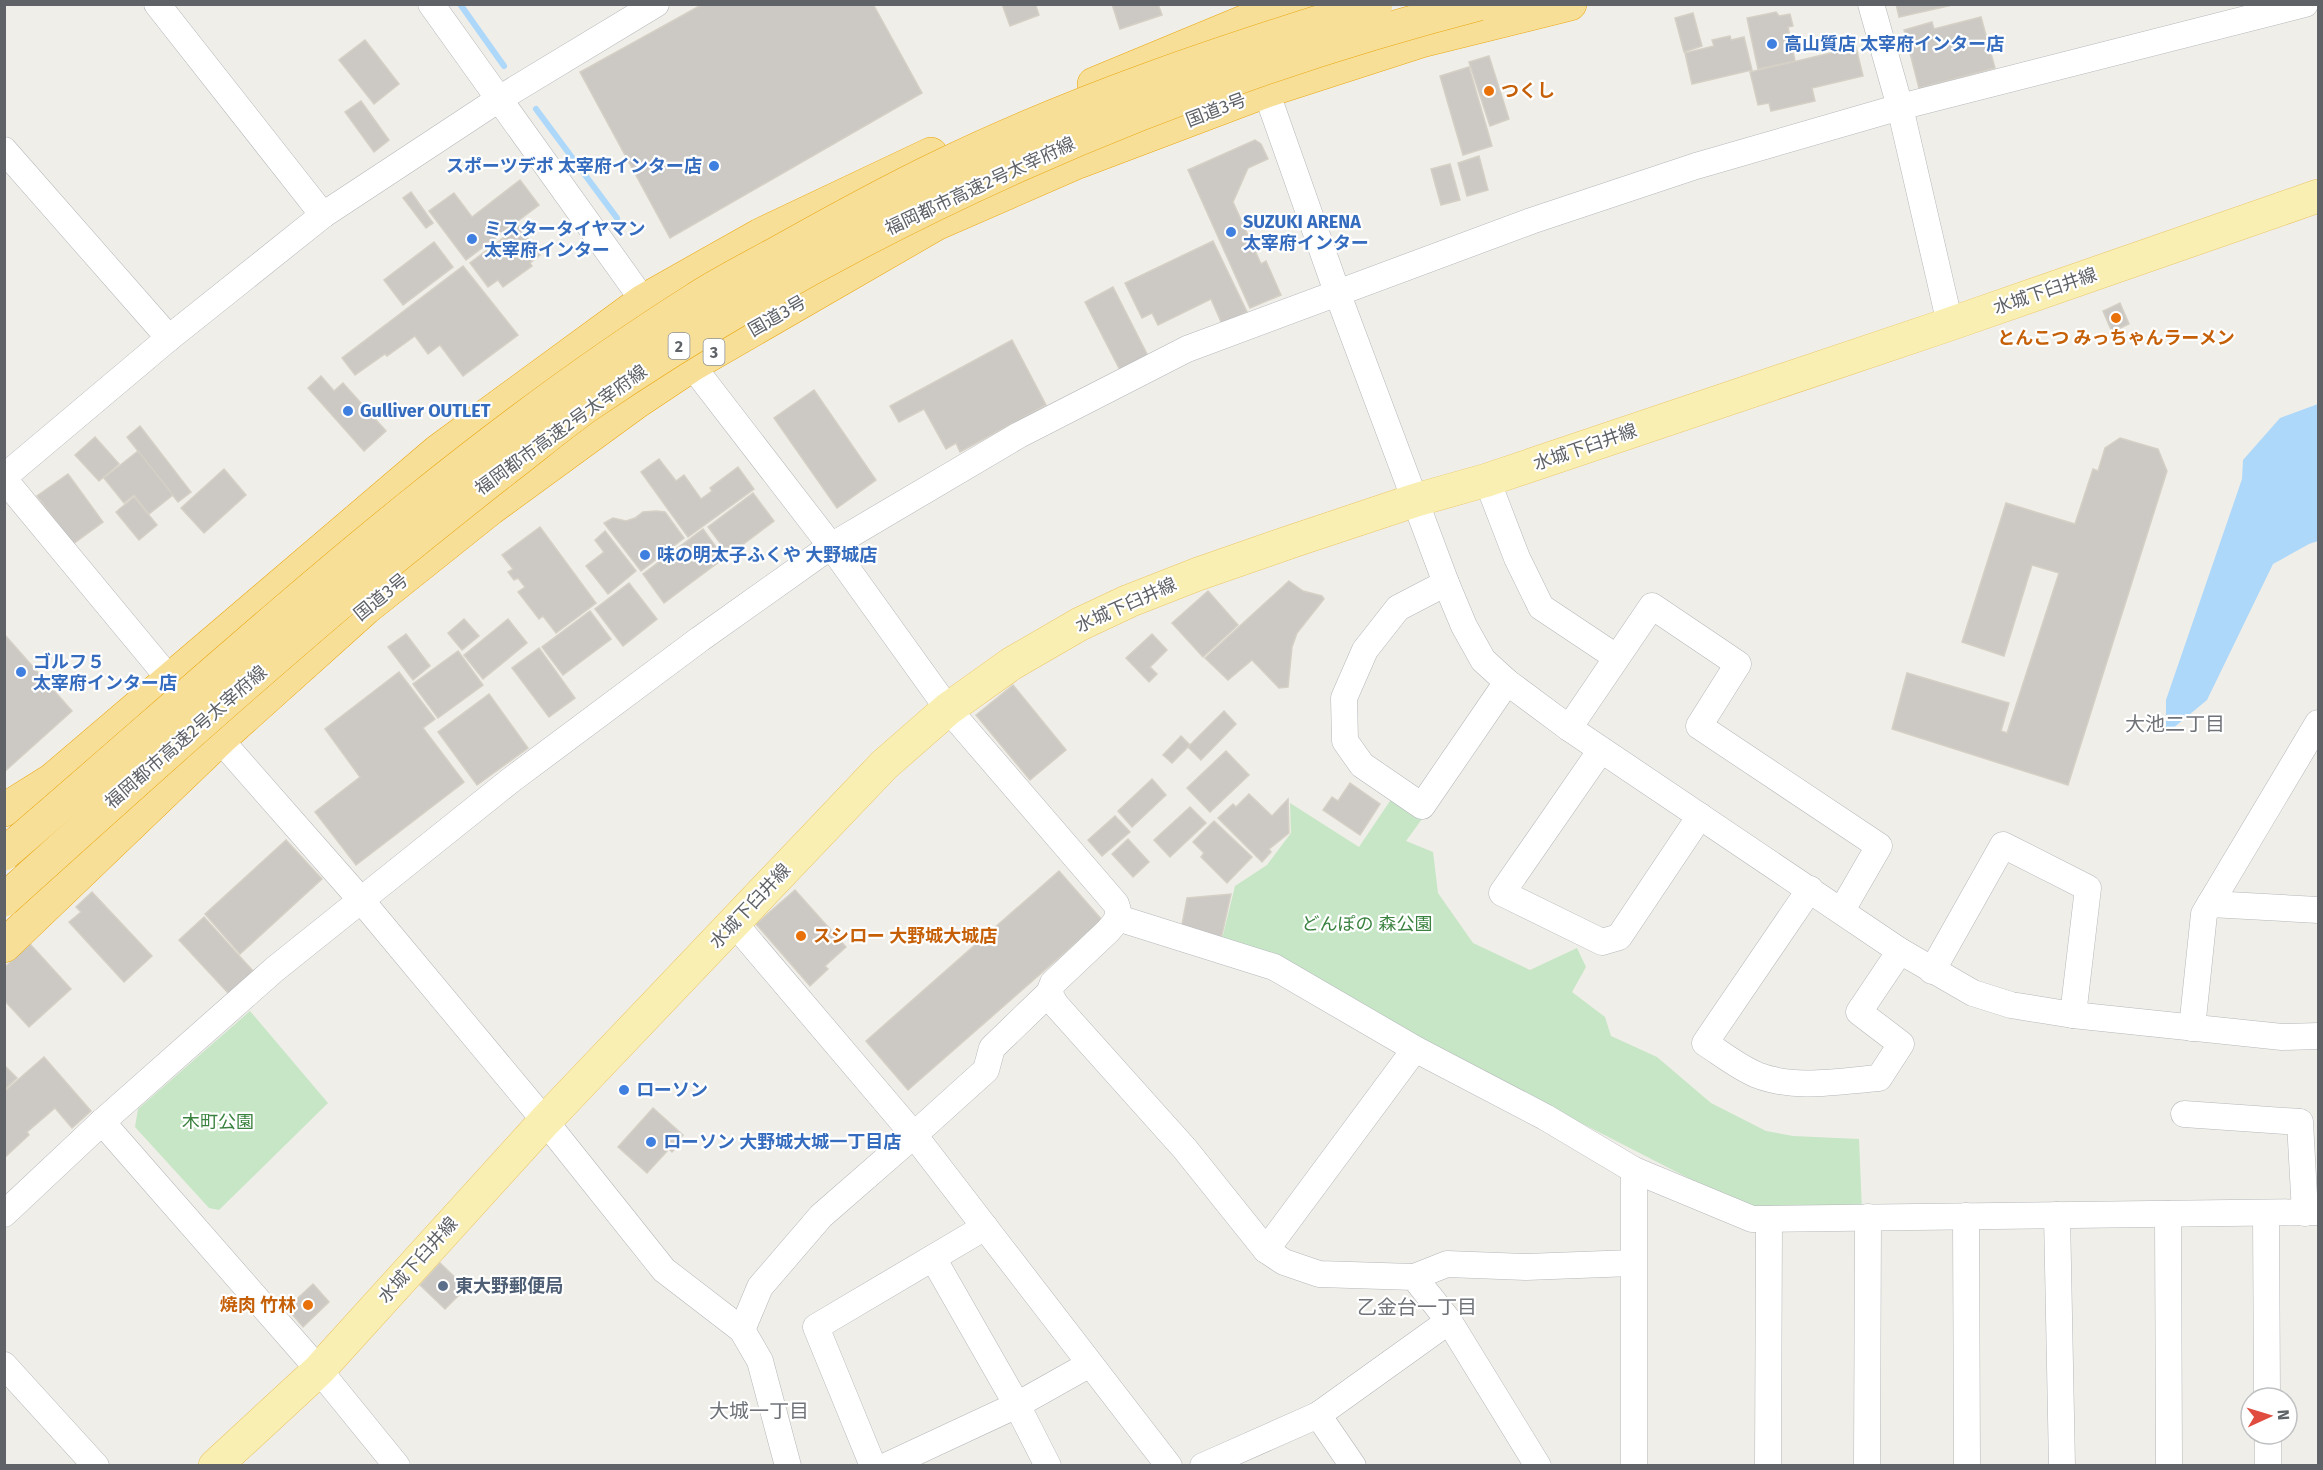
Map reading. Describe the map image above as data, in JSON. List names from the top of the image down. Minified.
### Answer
{"streets":{"highway":["国道3号","福岡都市高速2号太宰府線","2","3"],"main road":["水城下臼井線"]},"districts":["大池二丁目","乙金台一丁目","大城一丁目"],"parks":["どんぽの 森公園","木町公園"],"places":["高山質店 太宰府インター店","つくし","スポーツデポ 太宰府インター店","SUZUKI ARENA 太宰府インター","ミスタータイヤマン 太宰府インター","とんこつ みっちゃんラーメン","Gulliver OUTLET","味の明太子ふくや 大野城店","ゴルフ５ 太宰府インター店","スシロー 大野城大城店","ローソン","ローソン 大野城大城一丁目店","東大野郵便局","焼肉 竹林"],"north":"right"}
